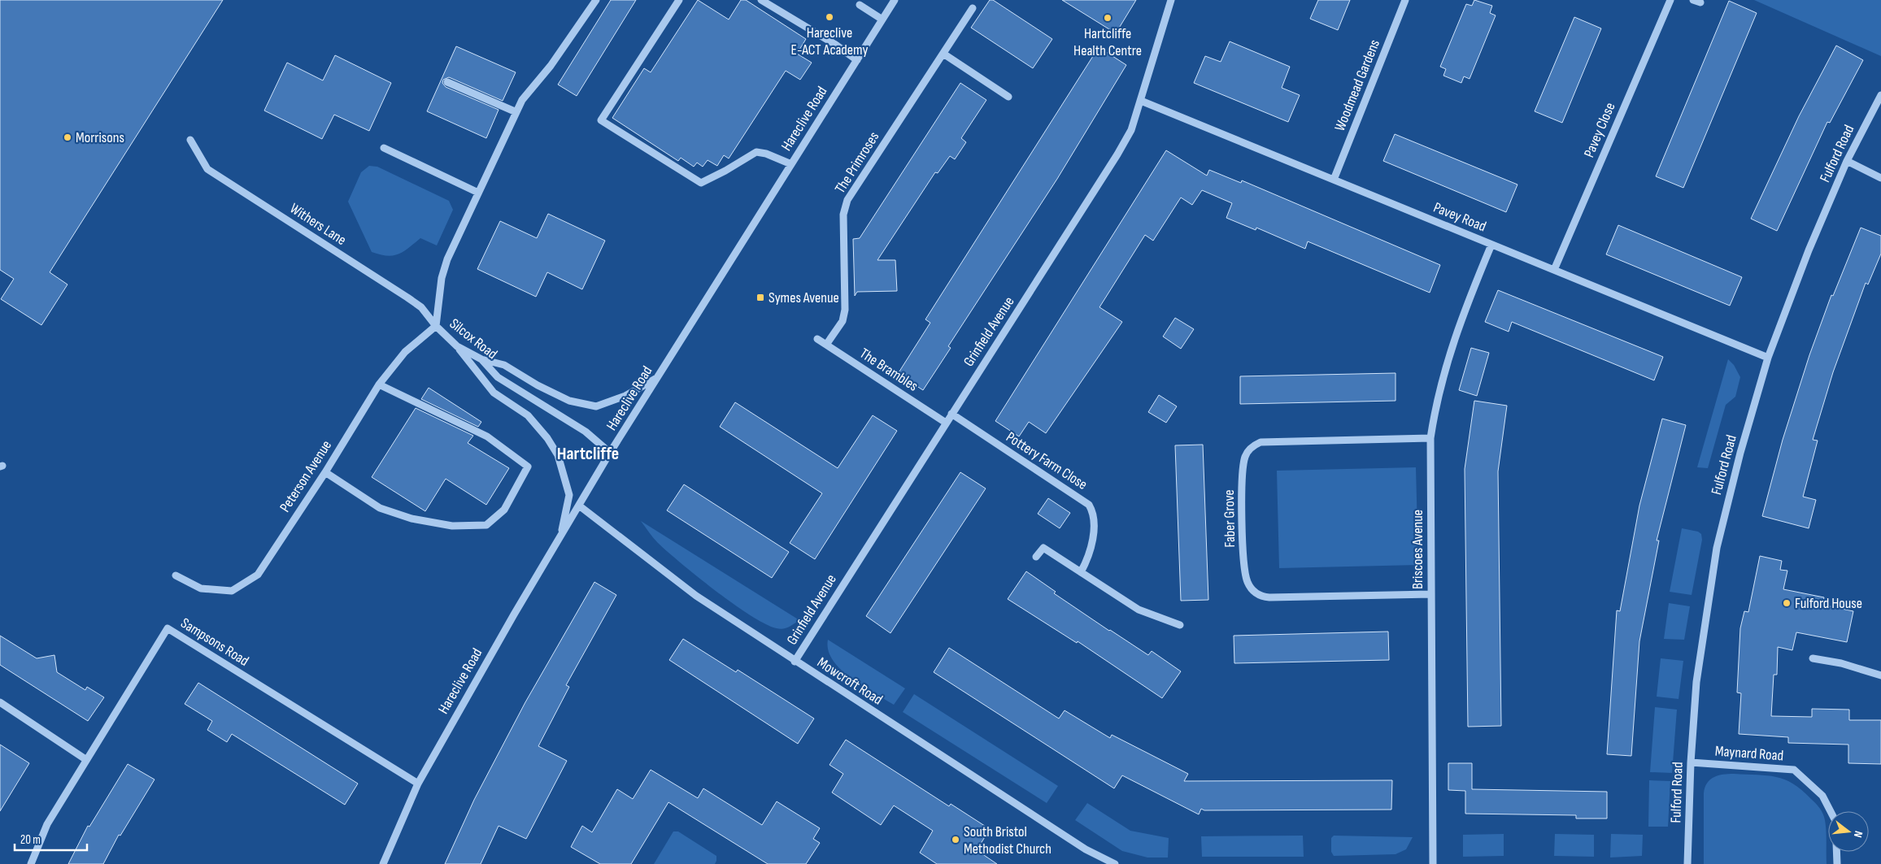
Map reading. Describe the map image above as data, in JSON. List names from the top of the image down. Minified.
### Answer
{"streets":{"street":["Woodmead Gardens","Hareclive Road","Pavey Close","Fulford Road","The Primroses","Pavey Road","Withers Lane","Grinfield Avenue","Silcox Road","The Brambles","Pottery Farm Close","Peterson Avenue","Faber Grove","Briscoes Avenue","Sampsons Road","Mowcroft Road","Maynard Road"]},"crossings":[["Woodmead Gardens","Pavey Road"],["Hareclive Road","Silcox Road"],["Hareclive Road","Sampsons Road"],["Hareclive Road","Mowcroft Road"],["Pavey Close","Pavey Road"],["Fulford Road","Pavey Road"],["Fulford Road","Maynard Road"],["The Primroses","The Brambles"],["Pavey Road","Grinfield Avenue"],["Pavey Road","Briscoes Avenue"],["Withers Lane","Silcox Road"],["Withers Lane","Peterson Avenue"],["Grinfield Avenue","The Brambles"],["Grinfield Avenue","Pottery Farm Close"],["Grinfield Avenue","Mowcroft Road"],["Silcox Road","Peterson Avenue"],["Faber Grove","Briscoes Avenue"]],"districts":["Hartcliffe"],"places":{"other":["Hareclive E-ACT Academy","Hartcliffe Health Centre","Morrisons","Fulford House","South Bristol Methodist Church"],"transit":["Symes Avenue"]},"scale_bar":"20 m","north":"right"}
